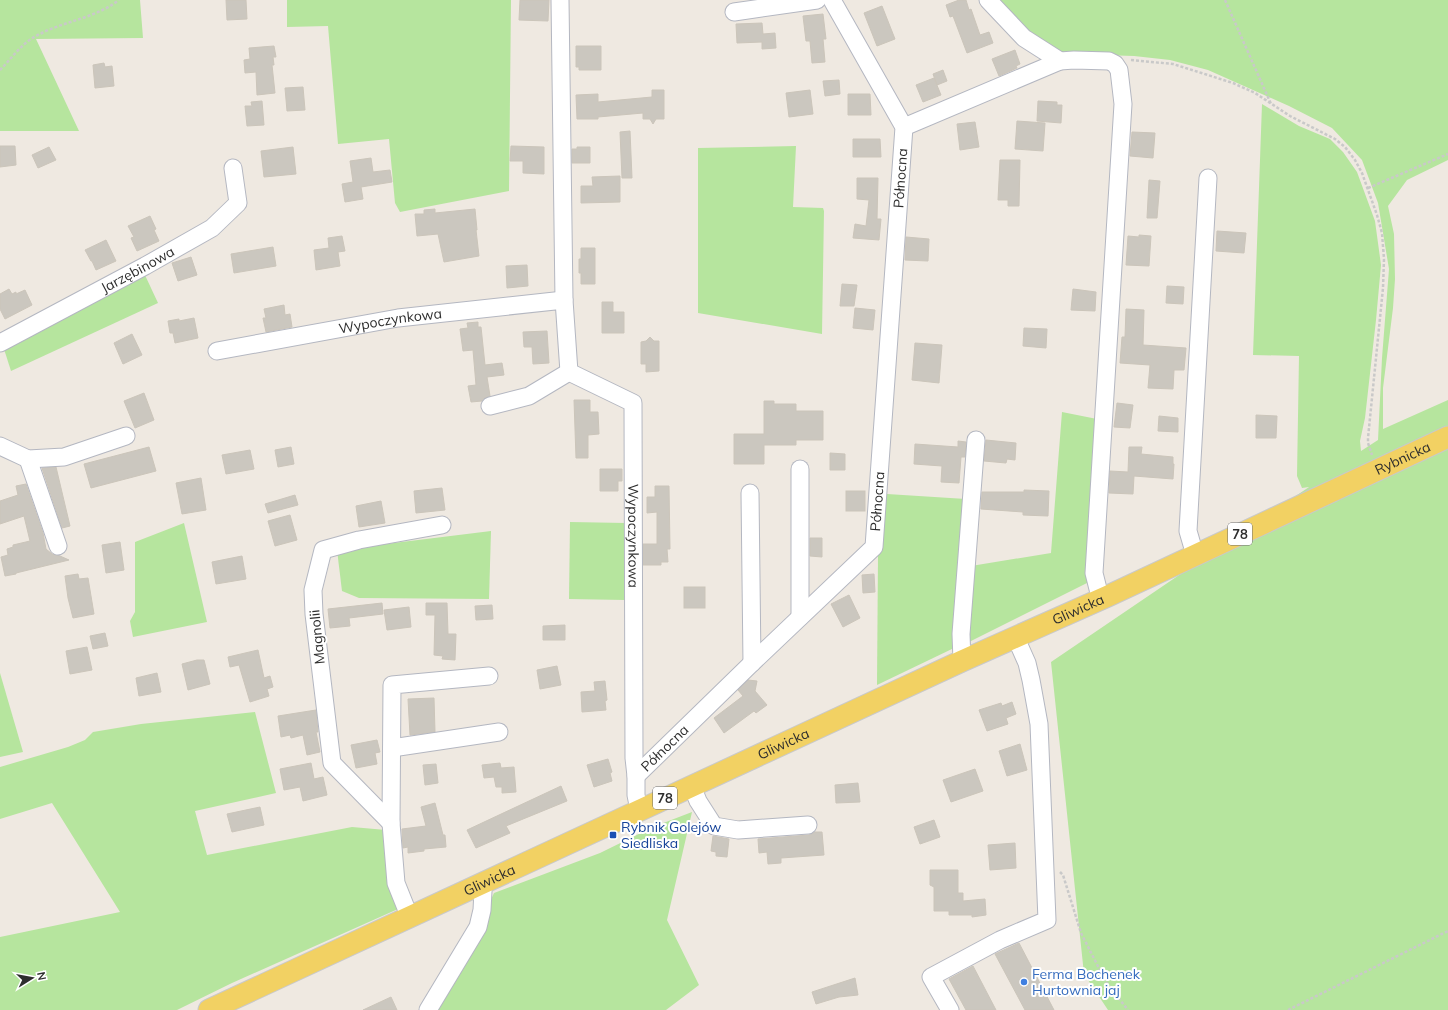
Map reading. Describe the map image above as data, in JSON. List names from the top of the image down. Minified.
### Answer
{"streets":{"main road":["Rybnicka","78","Gliwicka"],"street":["Północna","Jarzębinowa","Wypoczynkowa","Magnolii"]},"crossings":[["Północna","Wypoczynkowa"],["Wypoczynkowa","Gliwicka"],["Rybnicka","Gliwicka"]],"places":{"transit":["Rybnik Golejów Siedliska"],"other":["Ferma Bochenek Hurtownia jaj"]},"north":"right"}
